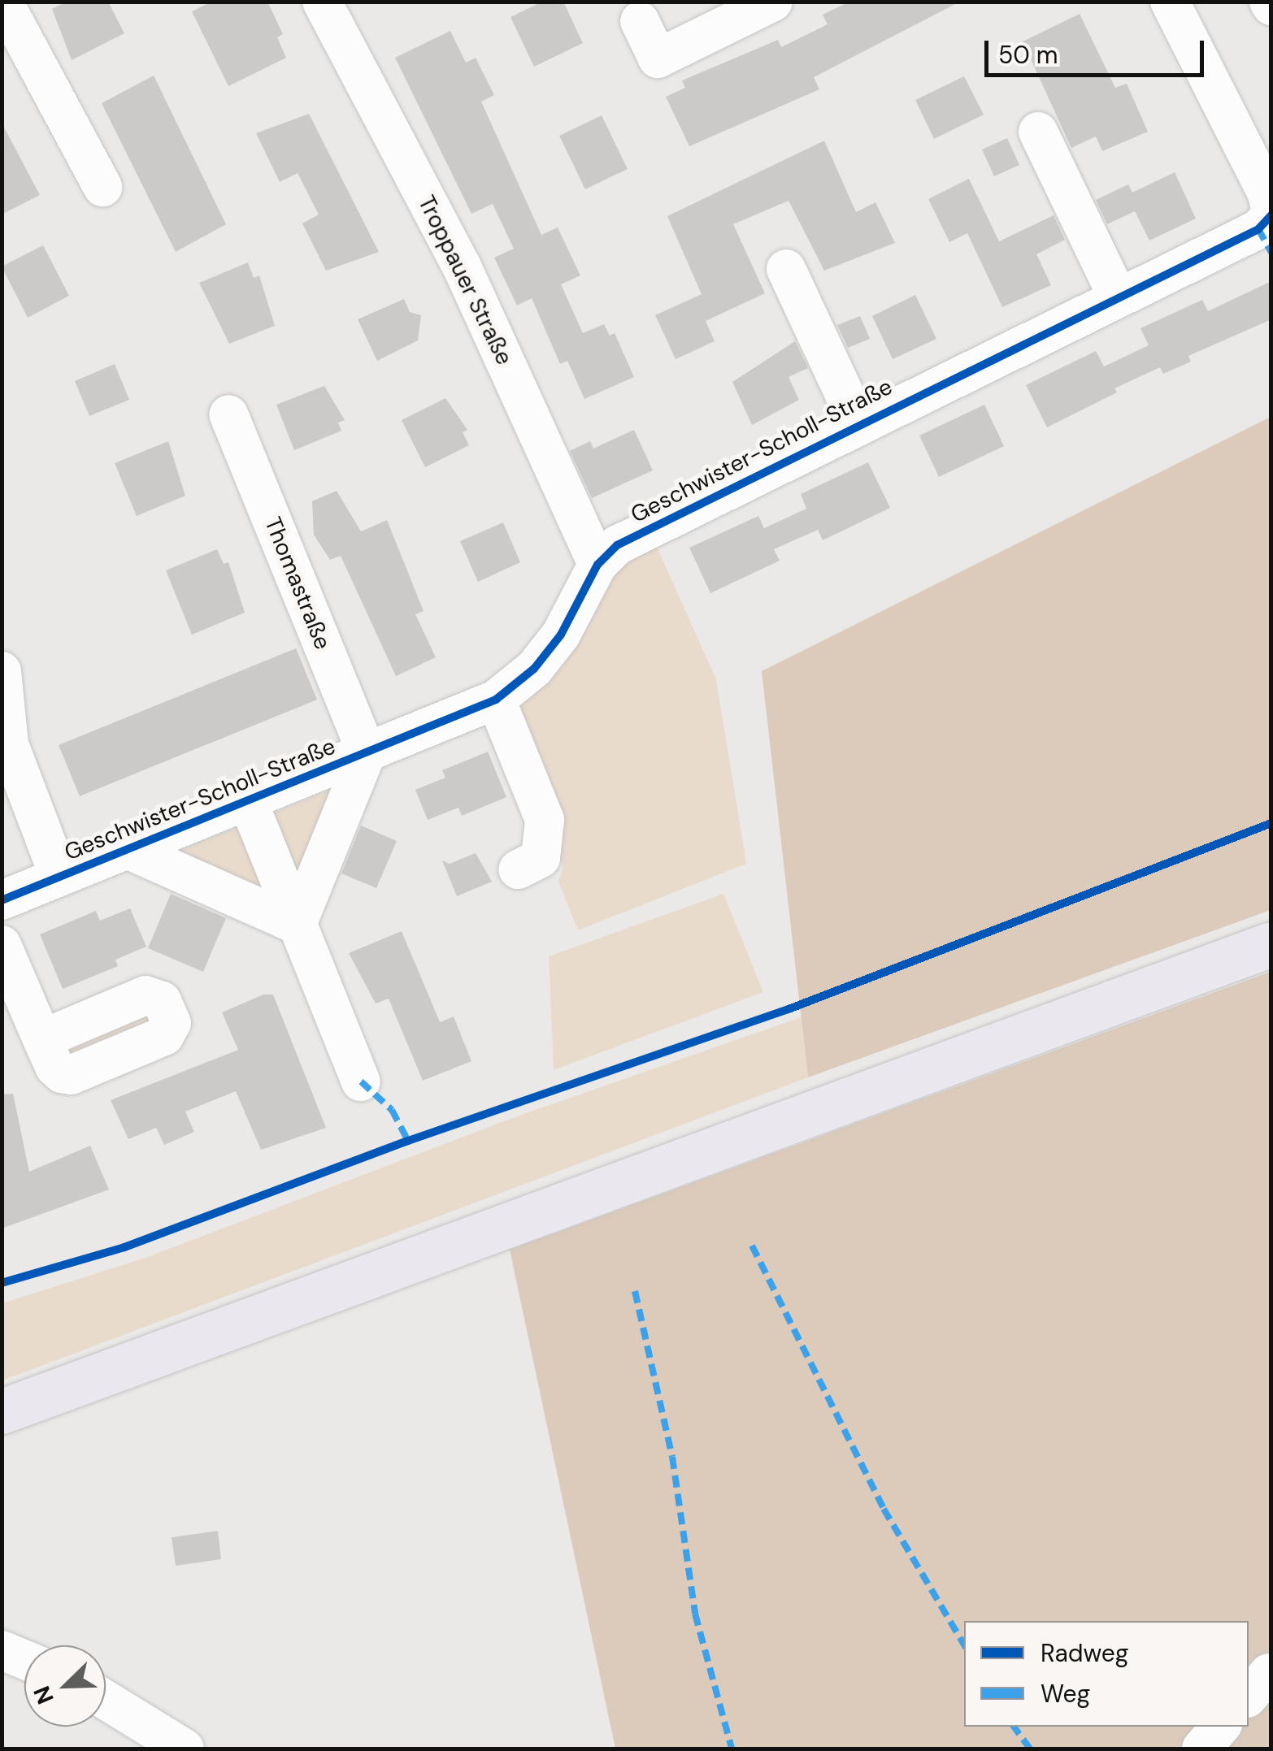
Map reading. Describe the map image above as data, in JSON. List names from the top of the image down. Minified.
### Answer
{"streets":{"street":["Troppauer Straße","Geschwister-Scholl-Straße","Thomastraße"]},"crossings":[["Troppauer Straße","Geschwister-Scholl-Straße"],["Geschwister-Scholl-Straße","Thomastraße"]],"legend":["Radweg","Weg"],"scale_bar":"50 m","north":"bottom left"}
